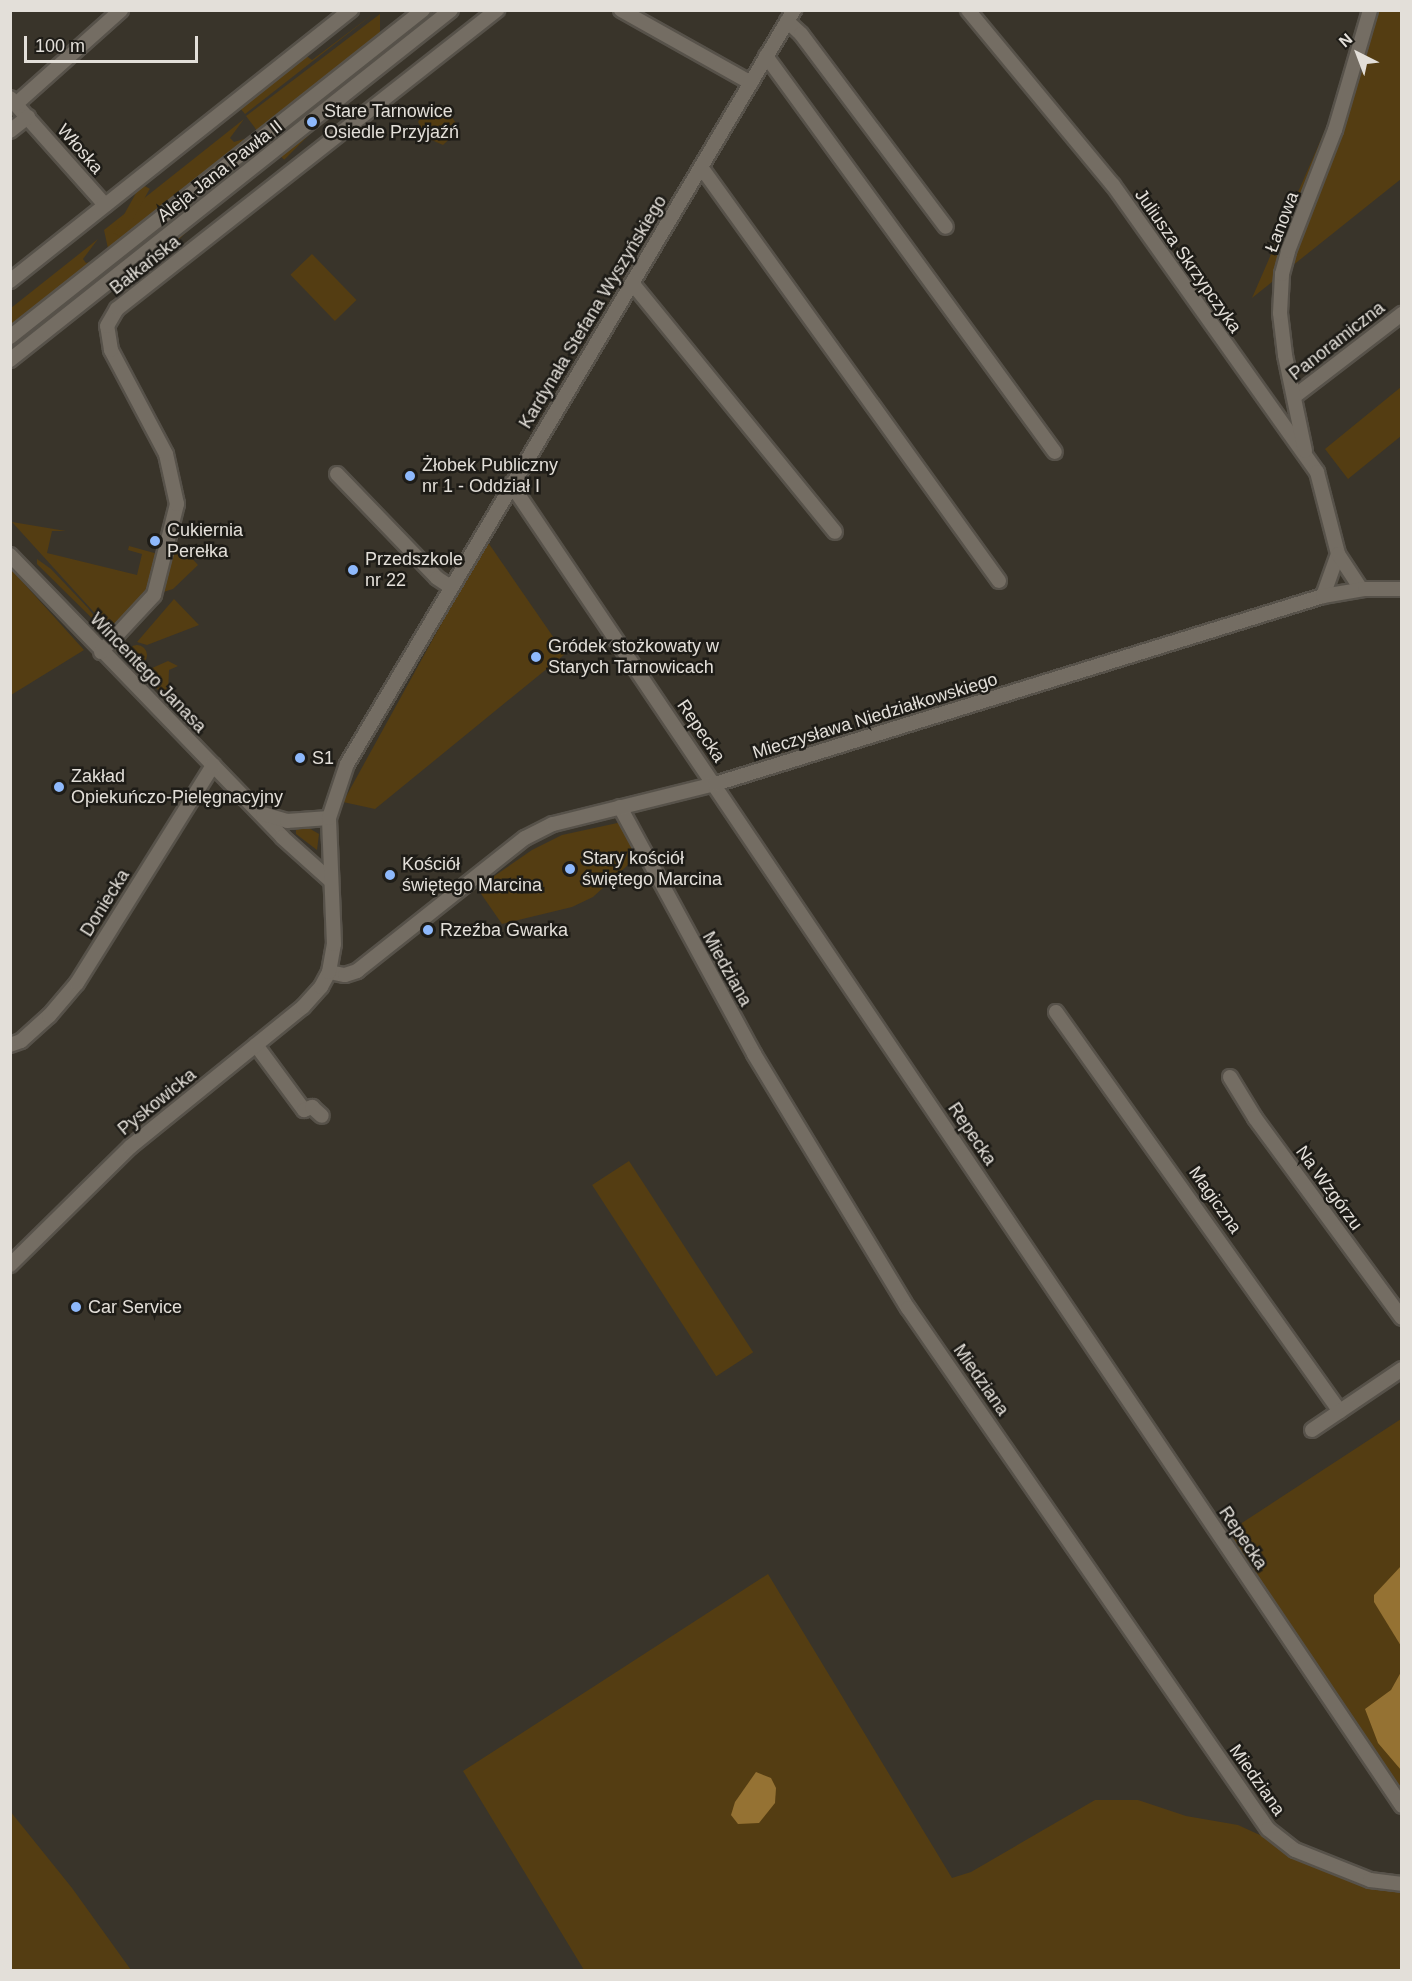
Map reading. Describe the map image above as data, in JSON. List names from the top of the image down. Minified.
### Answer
{"streets":{"street":["Włoska","Aleja Jana Pawła II","Łanowa","Juliusza Skrzypczyka","Bałkańska","Kardynała Stefana Wyszyńskiego","Panoramiczna","Wincentego Janasa","Mieczysława Niedziałkowskiego","Repecka","Doniecka","Miedziana","Pyskowicka","Na Wzgórzu","Magiczna"]},"crossings":[["Łanowa","Juliusza Skrzypczyka"],["Łanowa","Panoramiczna"],["Juliusza Skrzypczyka","Mieczysława Niedziałkowskiego"],["Bałkańska","Wincentego Janasa"],["Kardynała Stefana Wyszyńskiego","Wincentego Janasa"],["Kardynała Stefana Wyszyńskiego","Mieczysława Niedziałkowskiego"],["Kardynała Stefana Wyszyńskiego","Repecka"],["Kardynała Stefana Wyszyńskiego","Pyskowicka"],["Wincentego Janasa","Doniecka"],["Mieczysława Niedziałkowskiego","Repecka"],["Mieczysława Niedziałkowskiego","Miedziana"],["Mieczysława Niedziałkowskiego","Pyskowicka"]],"places":["Stare Tarnowice Osiedle Przyjaźń","Żłobek Publiczny nr 1 - Oddział I","Cukiernia Perełka","Przedszkole nr 22","Gródek stożkowaty w Starych Tarnowicach","S1","Zakład Opiekuńczo-Pielęgnacyjny","Stary kościół świętego Marcina","Kościół świętego Marcina","Rzeźba Gwarka","Car Service"],"scale_bar":"100 m","north":"top left"}
